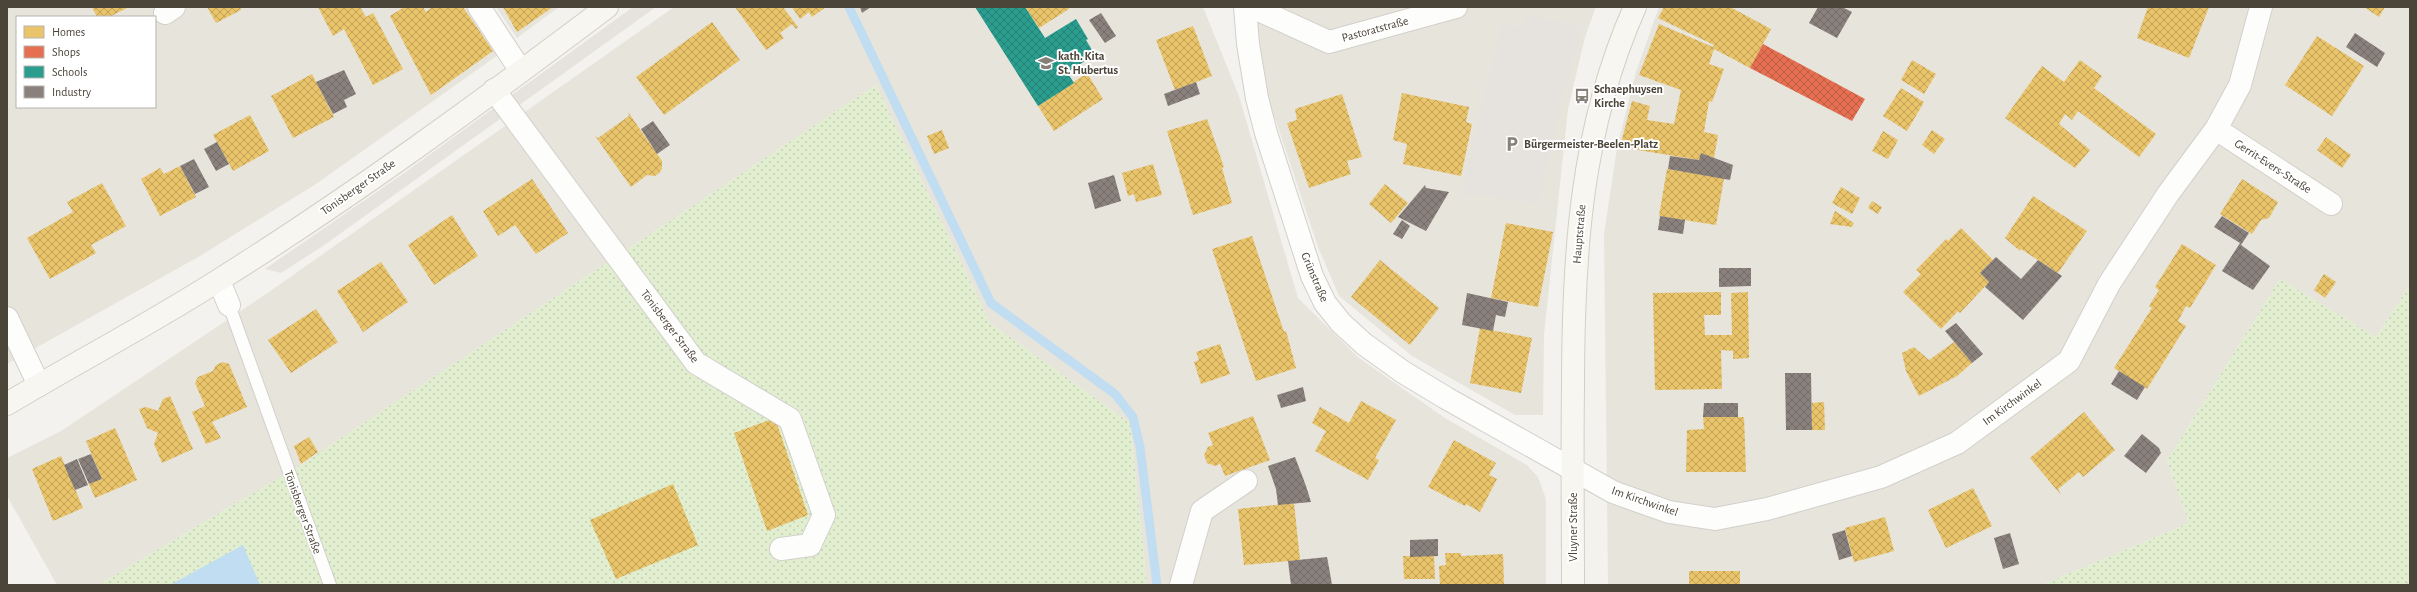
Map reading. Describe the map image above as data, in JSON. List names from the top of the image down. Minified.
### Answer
{"streets":{"main road":["Tönisberger Straße","Hauptstraße","Vluyner Straße"],"street":["Pastoratstraße","Gerrit-Evers-Straße","Grünstraße","Im Kirchwinkel"]},"crossings":[["Gerrit-Evers-Straße","Im Kirchwinkel"],["Hauptstraße","Grünstraße"],["Hauptstraße","Im Kirchwinkel"],["Hauptstraße","Vluyner Straße"],["Grünstraße","Im Kirchwinkel"],["Grünstraße","Vluyner Straße"],["Im Kirchwinkel","Vluyner Straße"]],"places":{"school or university":["kath. Kita St. Hubertus"],"bus stop":["Schaephuysen Kirche"],"parking":["Bürgermeister-Beelen-Platz"]},"legend":["Homes","Shops","Schools","Industry"]}
